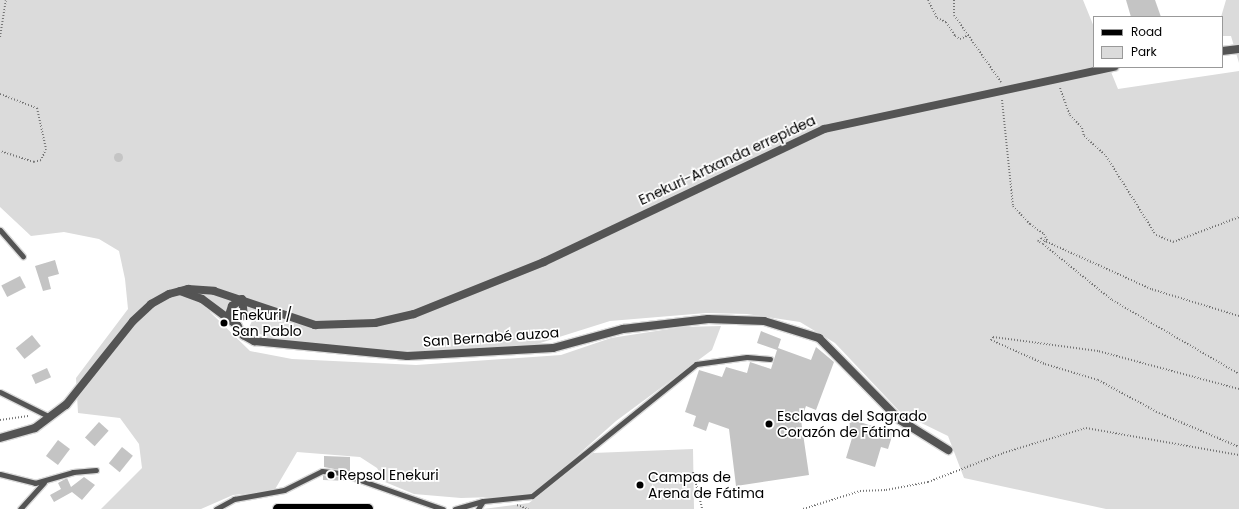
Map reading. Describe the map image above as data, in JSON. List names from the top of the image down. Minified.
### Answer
{"streets":{"street":["Enekuri-Artxanda errepidea","San Bernabé auzoa"]},"crossings":[["Enekuri-Artxanda errepidea","San Bernabé auzoa"]],"places":["Enekuri / San Pablo","Esclavas del Sagrado Corazón de Fátima","Repsol Enekuri","Campas de Arena de Fátima"],"legend":["Road","Park"]}
